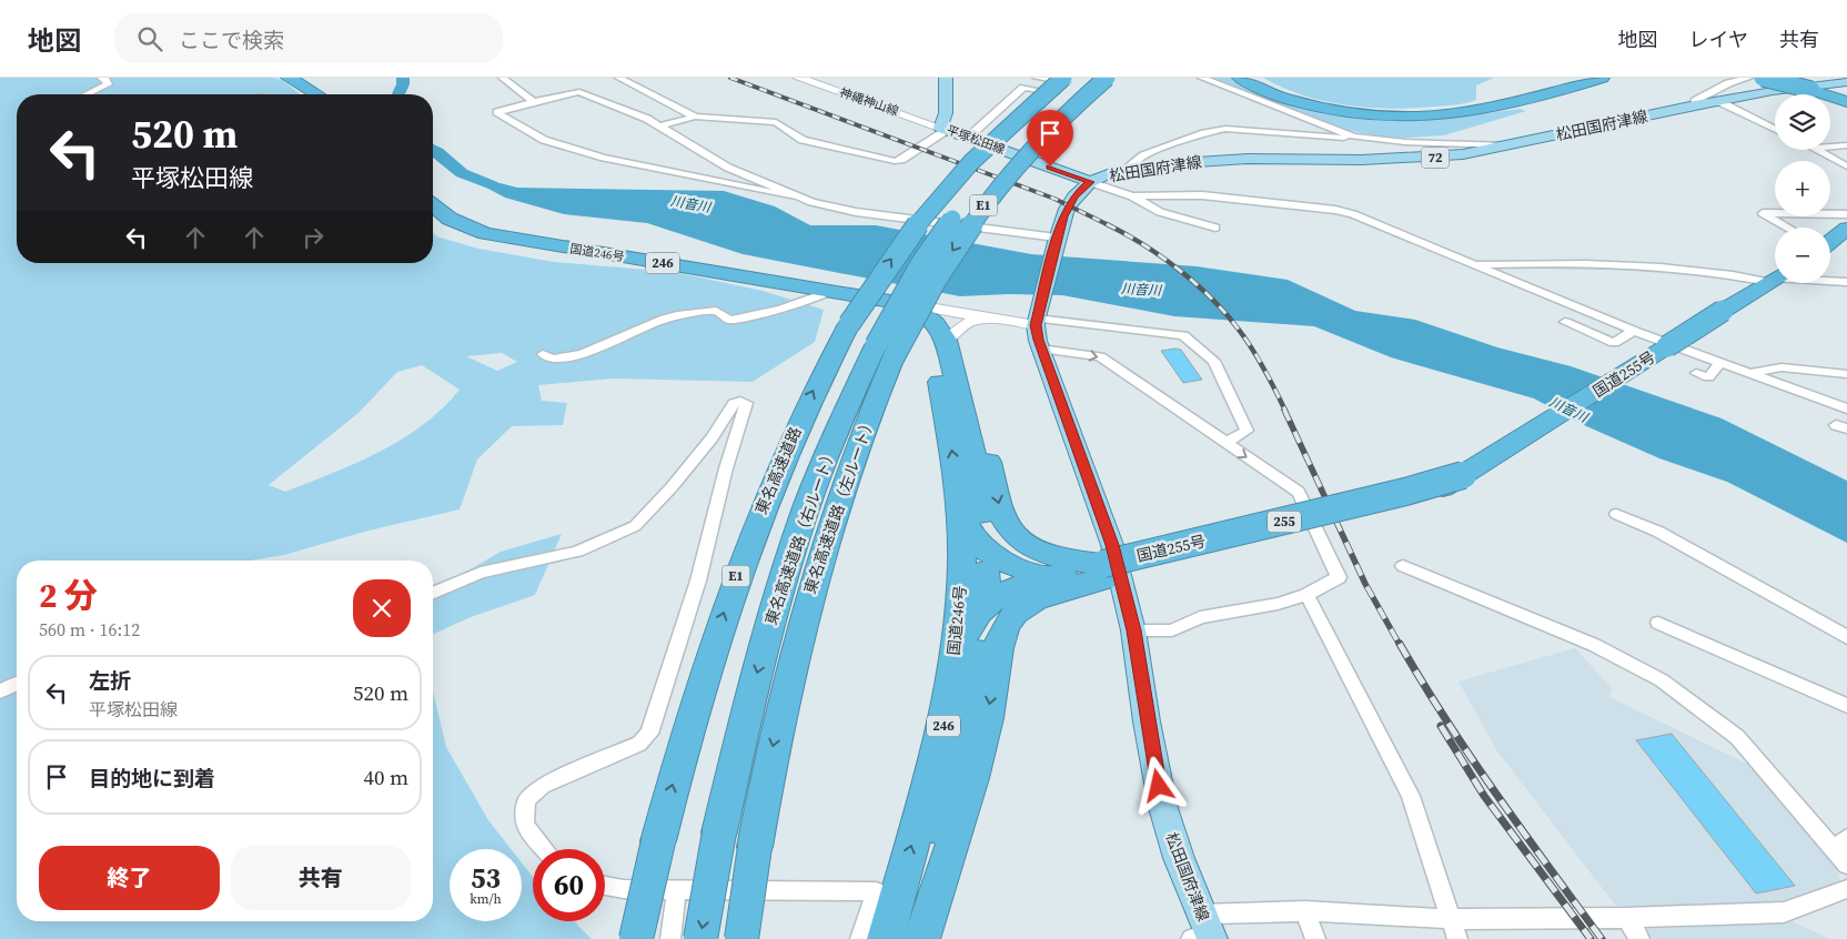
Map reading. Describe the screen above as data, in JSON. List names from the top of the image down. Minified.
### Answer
{"streets":{"highway":["E1","国道246号","246","国道255号","東名高速道路","東名高速道路（左ルート）","255","東名高速道路（右ルート）"],"main road":["神縄神山線","松田国府津線","平塚松田線","72"]},"crossings":[["神縄神山線","平塚松田線"],["松田国府津線","平塚松田線"],["国道246号","国道255号"],["国道246号","255"],["国道255号","255"],["東名高速道路（左ルート）","東名高速道路（右ルート）"]],"one_way":["東名高速道路"],"water":["川音川"],"page":{"header":"地図","search":"ここで検索","nav":["地図","レイヤ","共有"],"map_buttons":["+","−"],"turn":["520 m","平塚松田線"],"heading":["2 分","560 m · 16:12"],"list":[{"name":"左折","note":"平塚松田線","value":"520 m"},{"name":"目的地に到着","value":"40 m"}],"buttons":["終了","共有"],"speed":"53 km/h","limit":"60"}}
